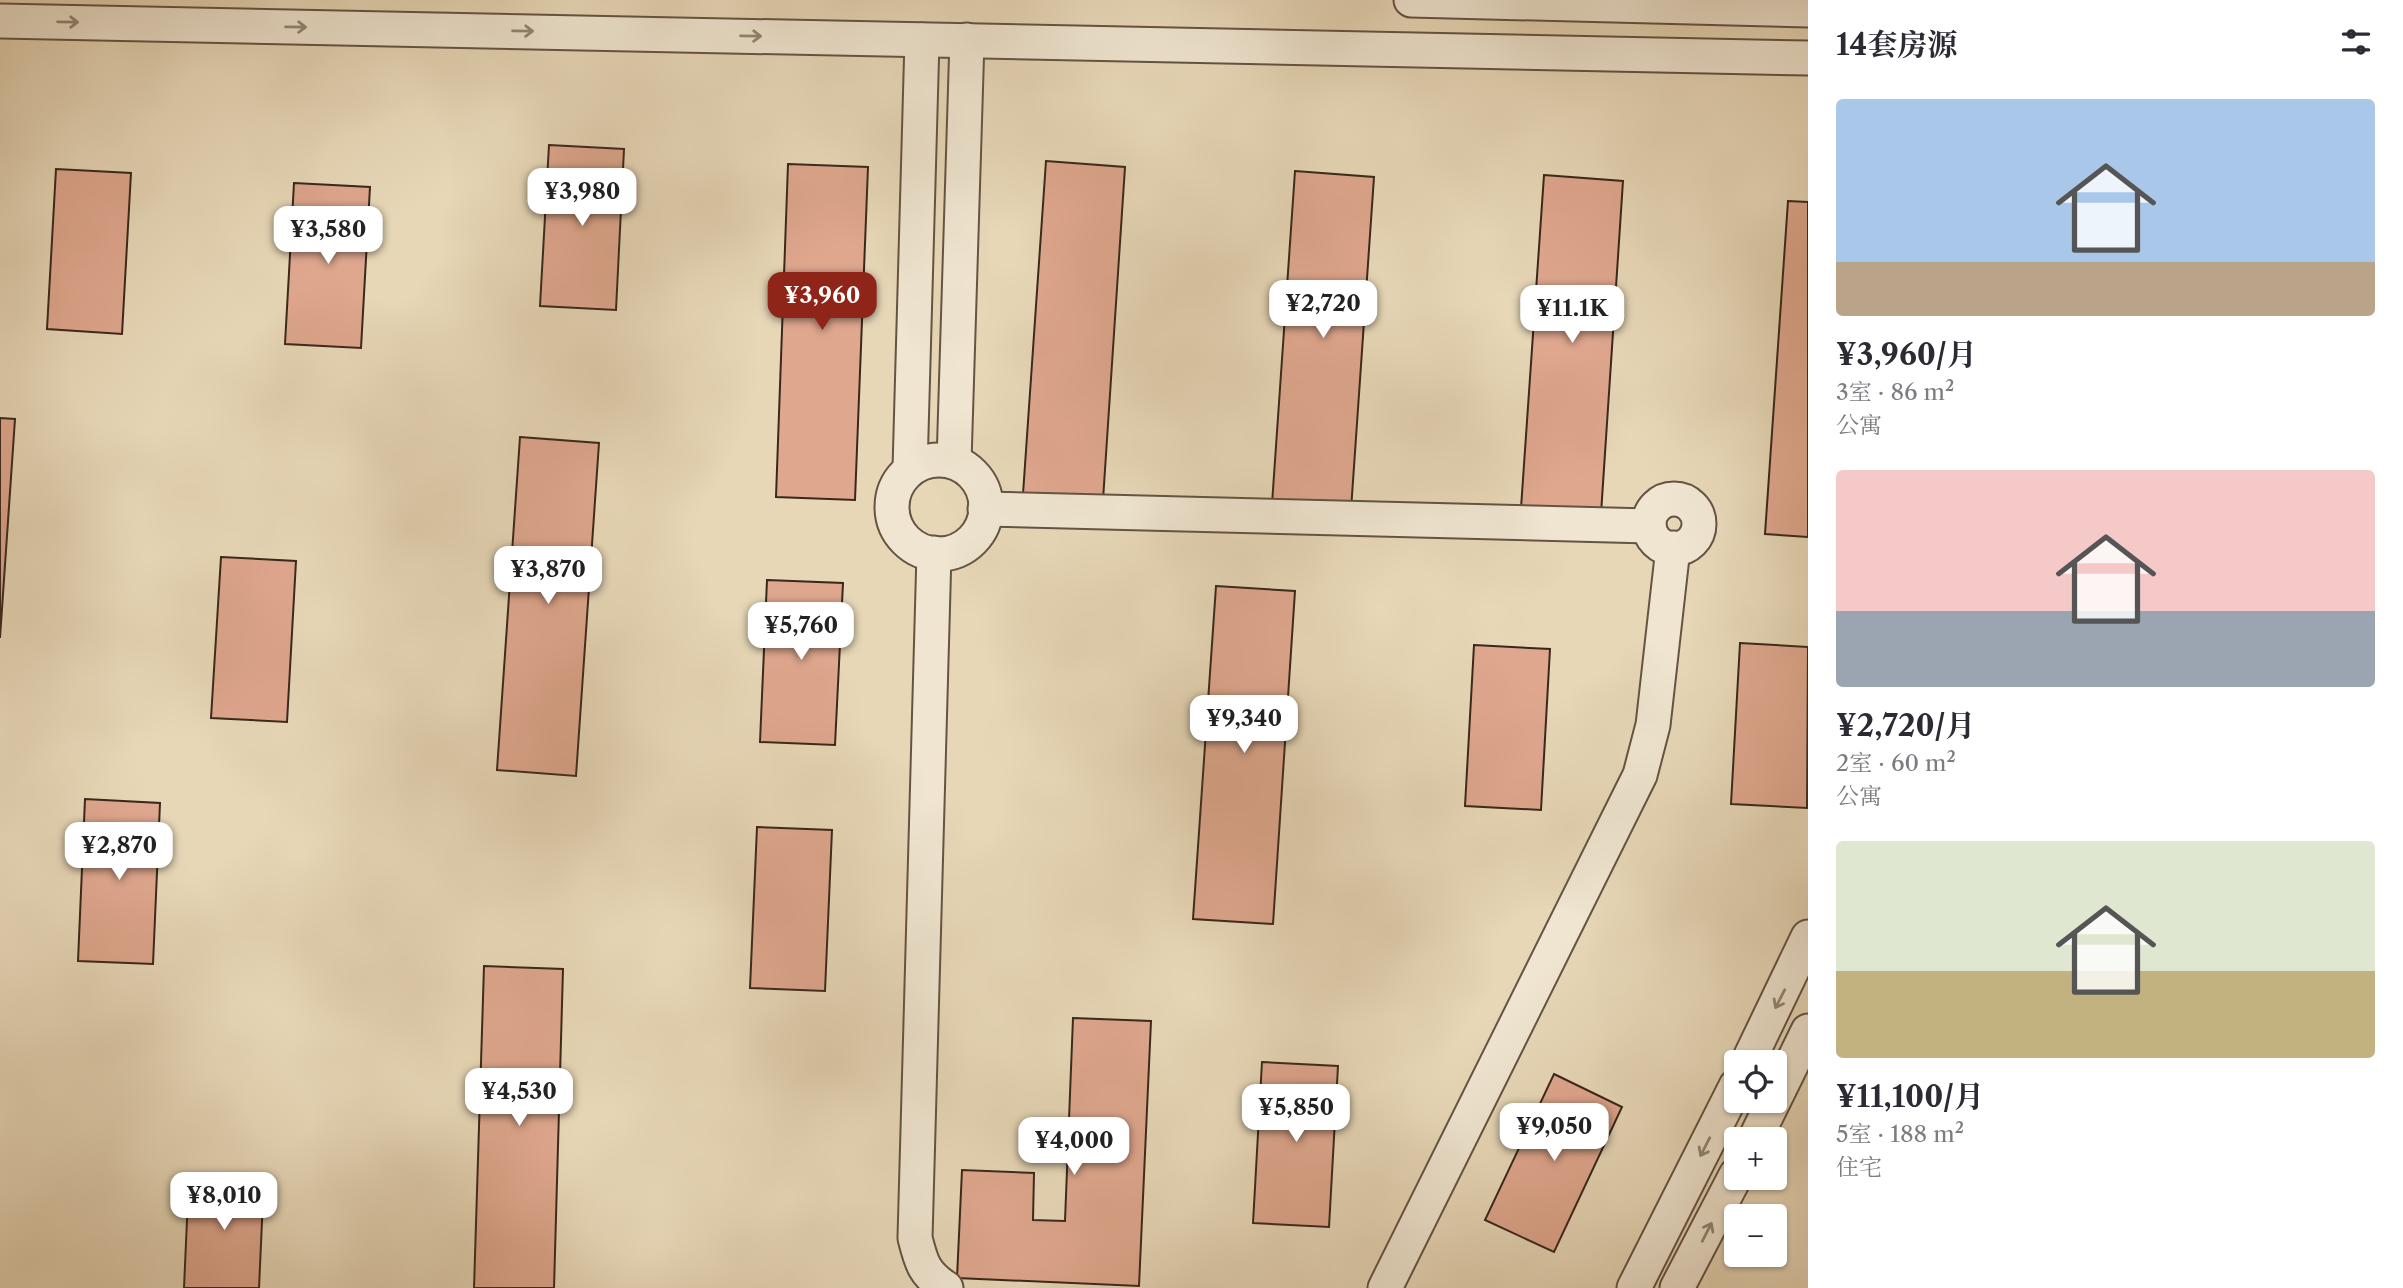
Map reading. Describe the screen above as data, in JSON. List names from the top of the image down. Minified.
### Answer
{"page":{"heading":"14套房源","list":[{"name":"¥3,960/月","note":"3室 · 86 m² · 公寓"},{"name":"¥2,720/月","note":"2室 · 60 m² · 公寓"},{"name":"¥11,100/月","note":"5室 · 188 m² · 住宅"}],"price":["¥3,980","¥3,580","¥3,960","¥2,720","¥11.1K","¥3,870","¥5,760","¥9,340","¥2,870","¥4,530","¥5,850","¥9,050","¥4,000","¥8,010"],"map_buttons":["+","−"]}}
